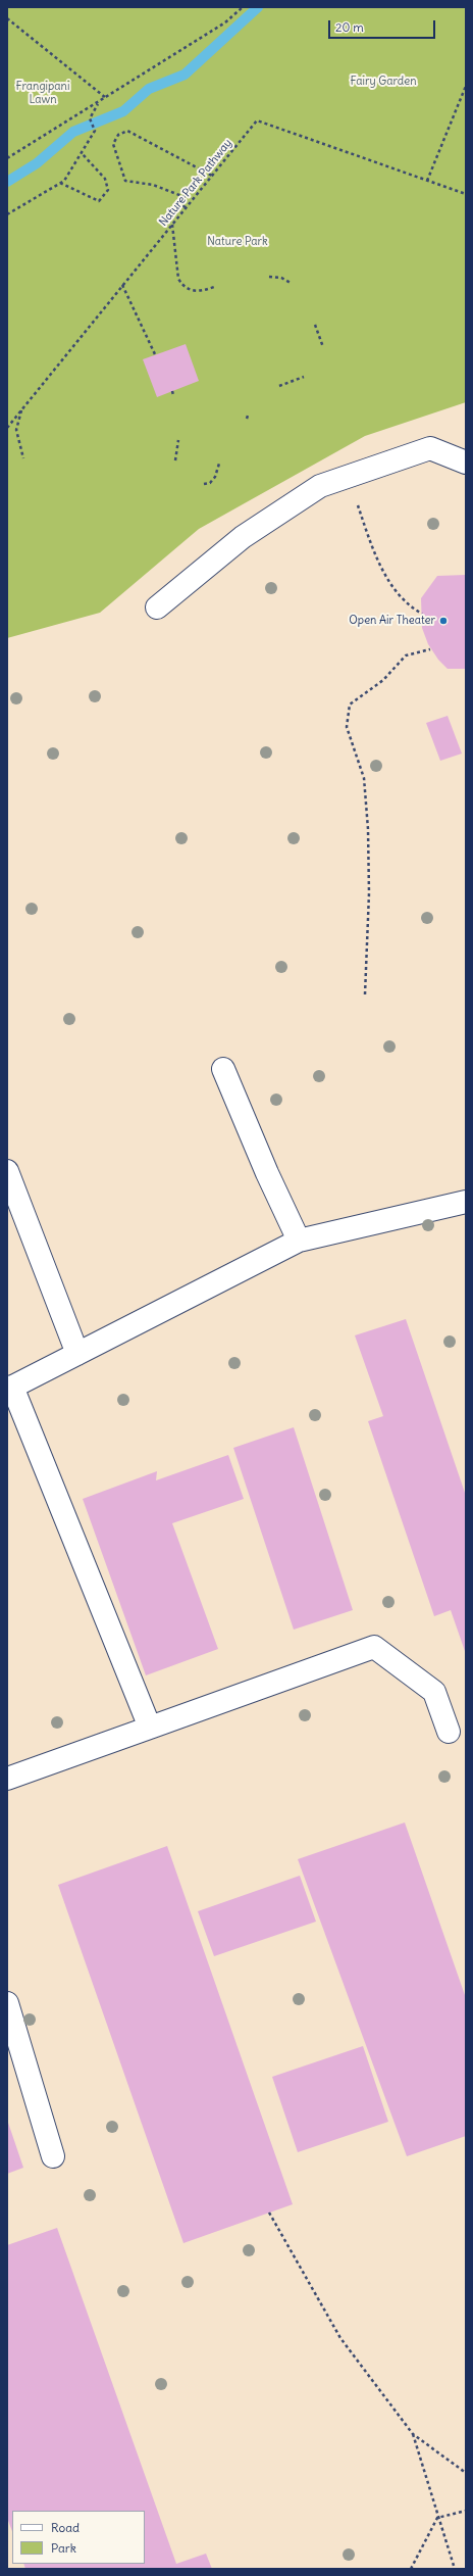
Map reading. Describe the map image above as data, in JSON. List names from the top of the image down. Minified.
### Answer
{"streets":{"path":["Nature Park Pathway"]},"parks":["Fairy Garden","Frangipani Lawn","Nature Park"],"places":["Open Air Theater"],"legend":["Road","Park"],"scale_bar":"20 m"}
